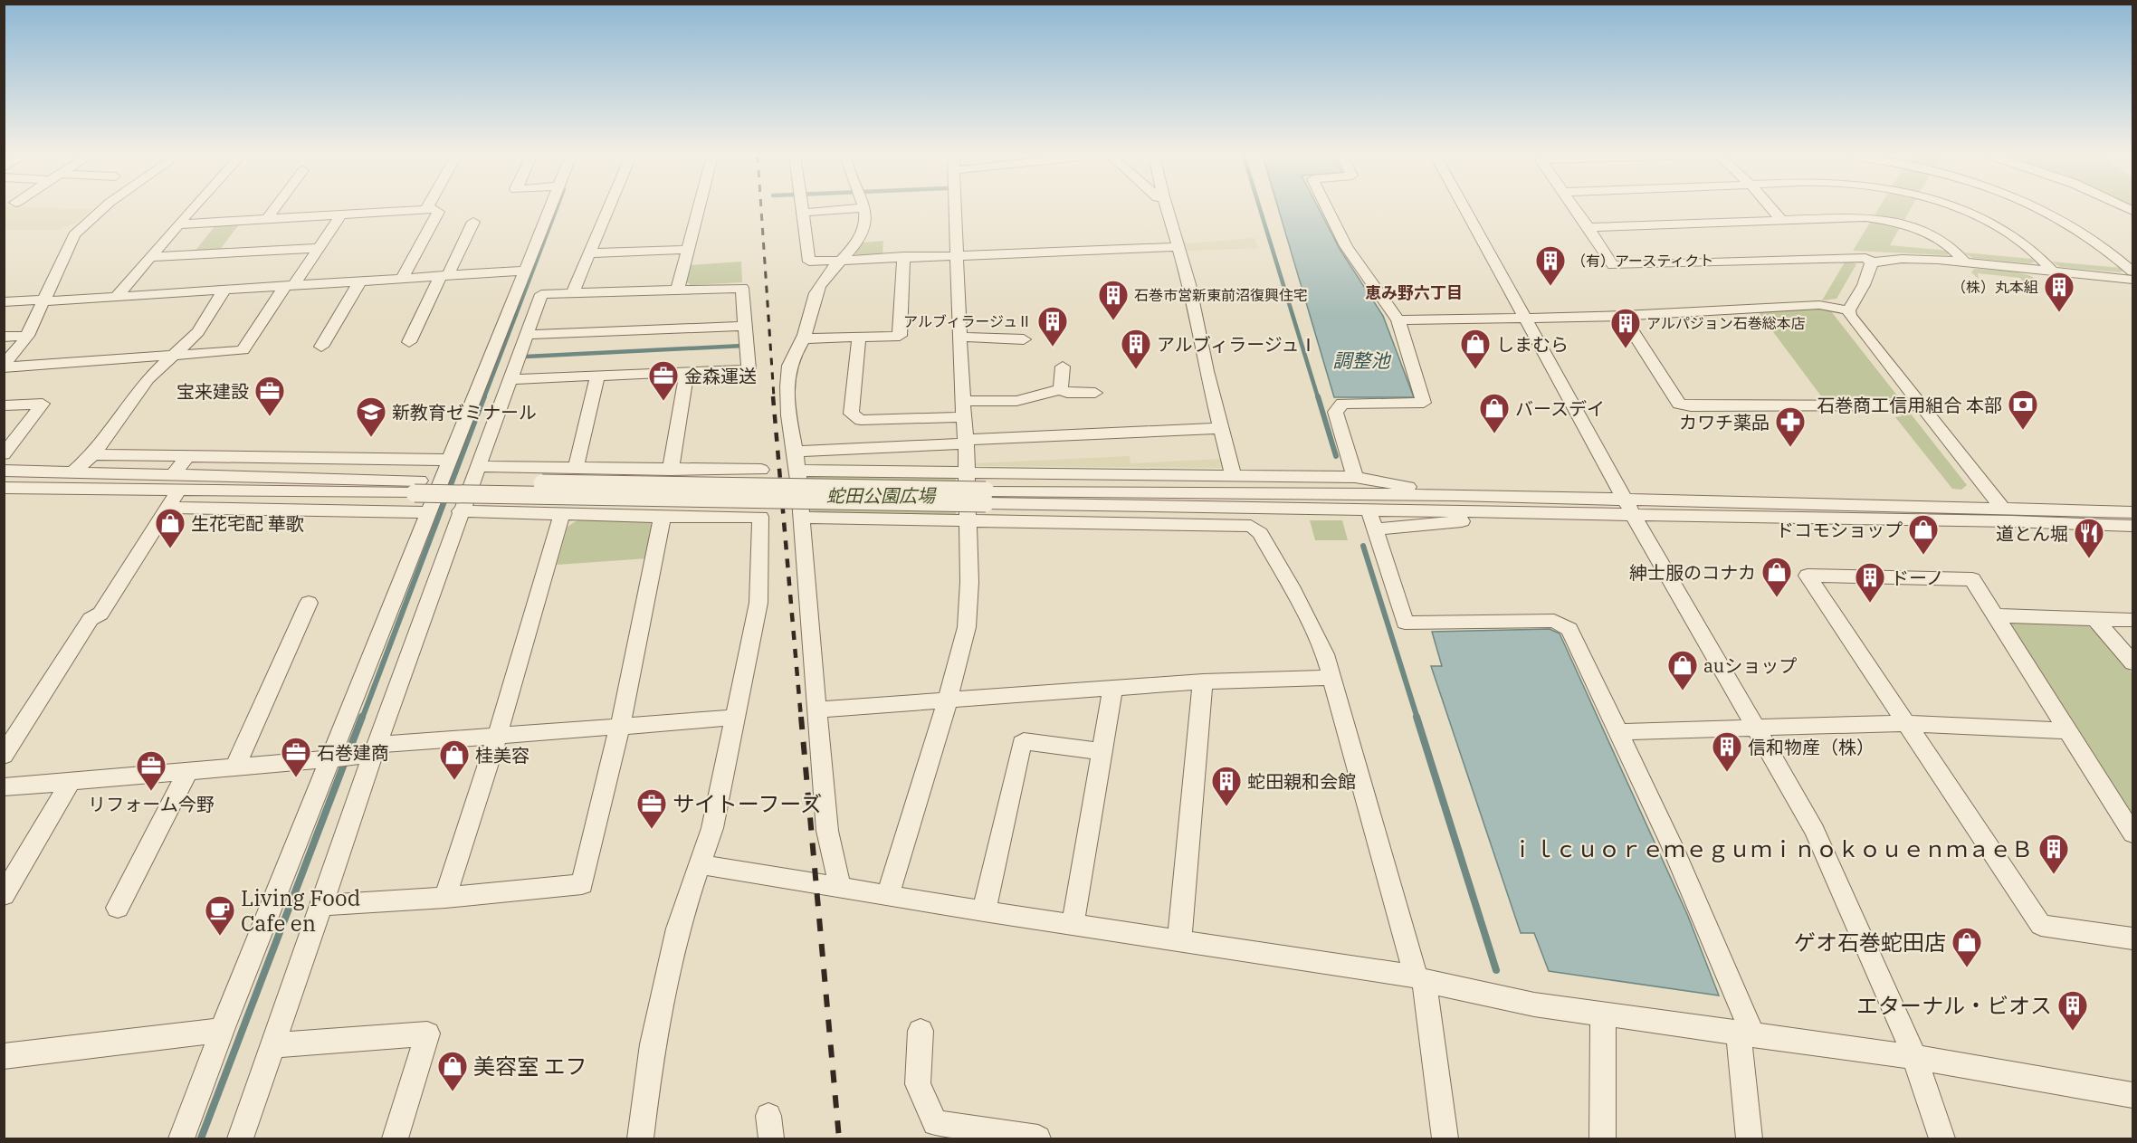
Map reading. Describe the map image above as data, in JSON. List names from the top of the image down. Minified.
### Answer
{"districts":["恵み野六丁目"],"water":["調整池"],"parks":["蛇田公園広場"],"places":{"building":["（有）アースティクト","（株）丸本組","石巻市営新東前沼復興住宅","アルブィラージュⅡ","アルパジョン石巻総本店","アルブィラージュⅠ","ドーノ","信和物産（株）","蛇田親和会館","ｉｌｃｕｏｒｅｍｅｇｕｍｉｎｏｋｏｕｅｎｍａｅＢ","エターナル・ビオス"],"shop":["しまむら","バースデイ","生花宅配 華歌","ドコモショップ","紳士服のコナカ","auショップ","桂美容","ゲオ石巻蛇田店","美容室 エフ"],"office":["金森運送","宝来建設","石巻建商","リフォーム今野","サイトーフーズ"],"bank":["石巻商工信用組合 本部"],"school or university":["新教育ゼミナール"],"pharmacy":["カワチ薬品"],"restaurant":["道とん堀"],"cafe":["Living Food Cafe en"]}}
